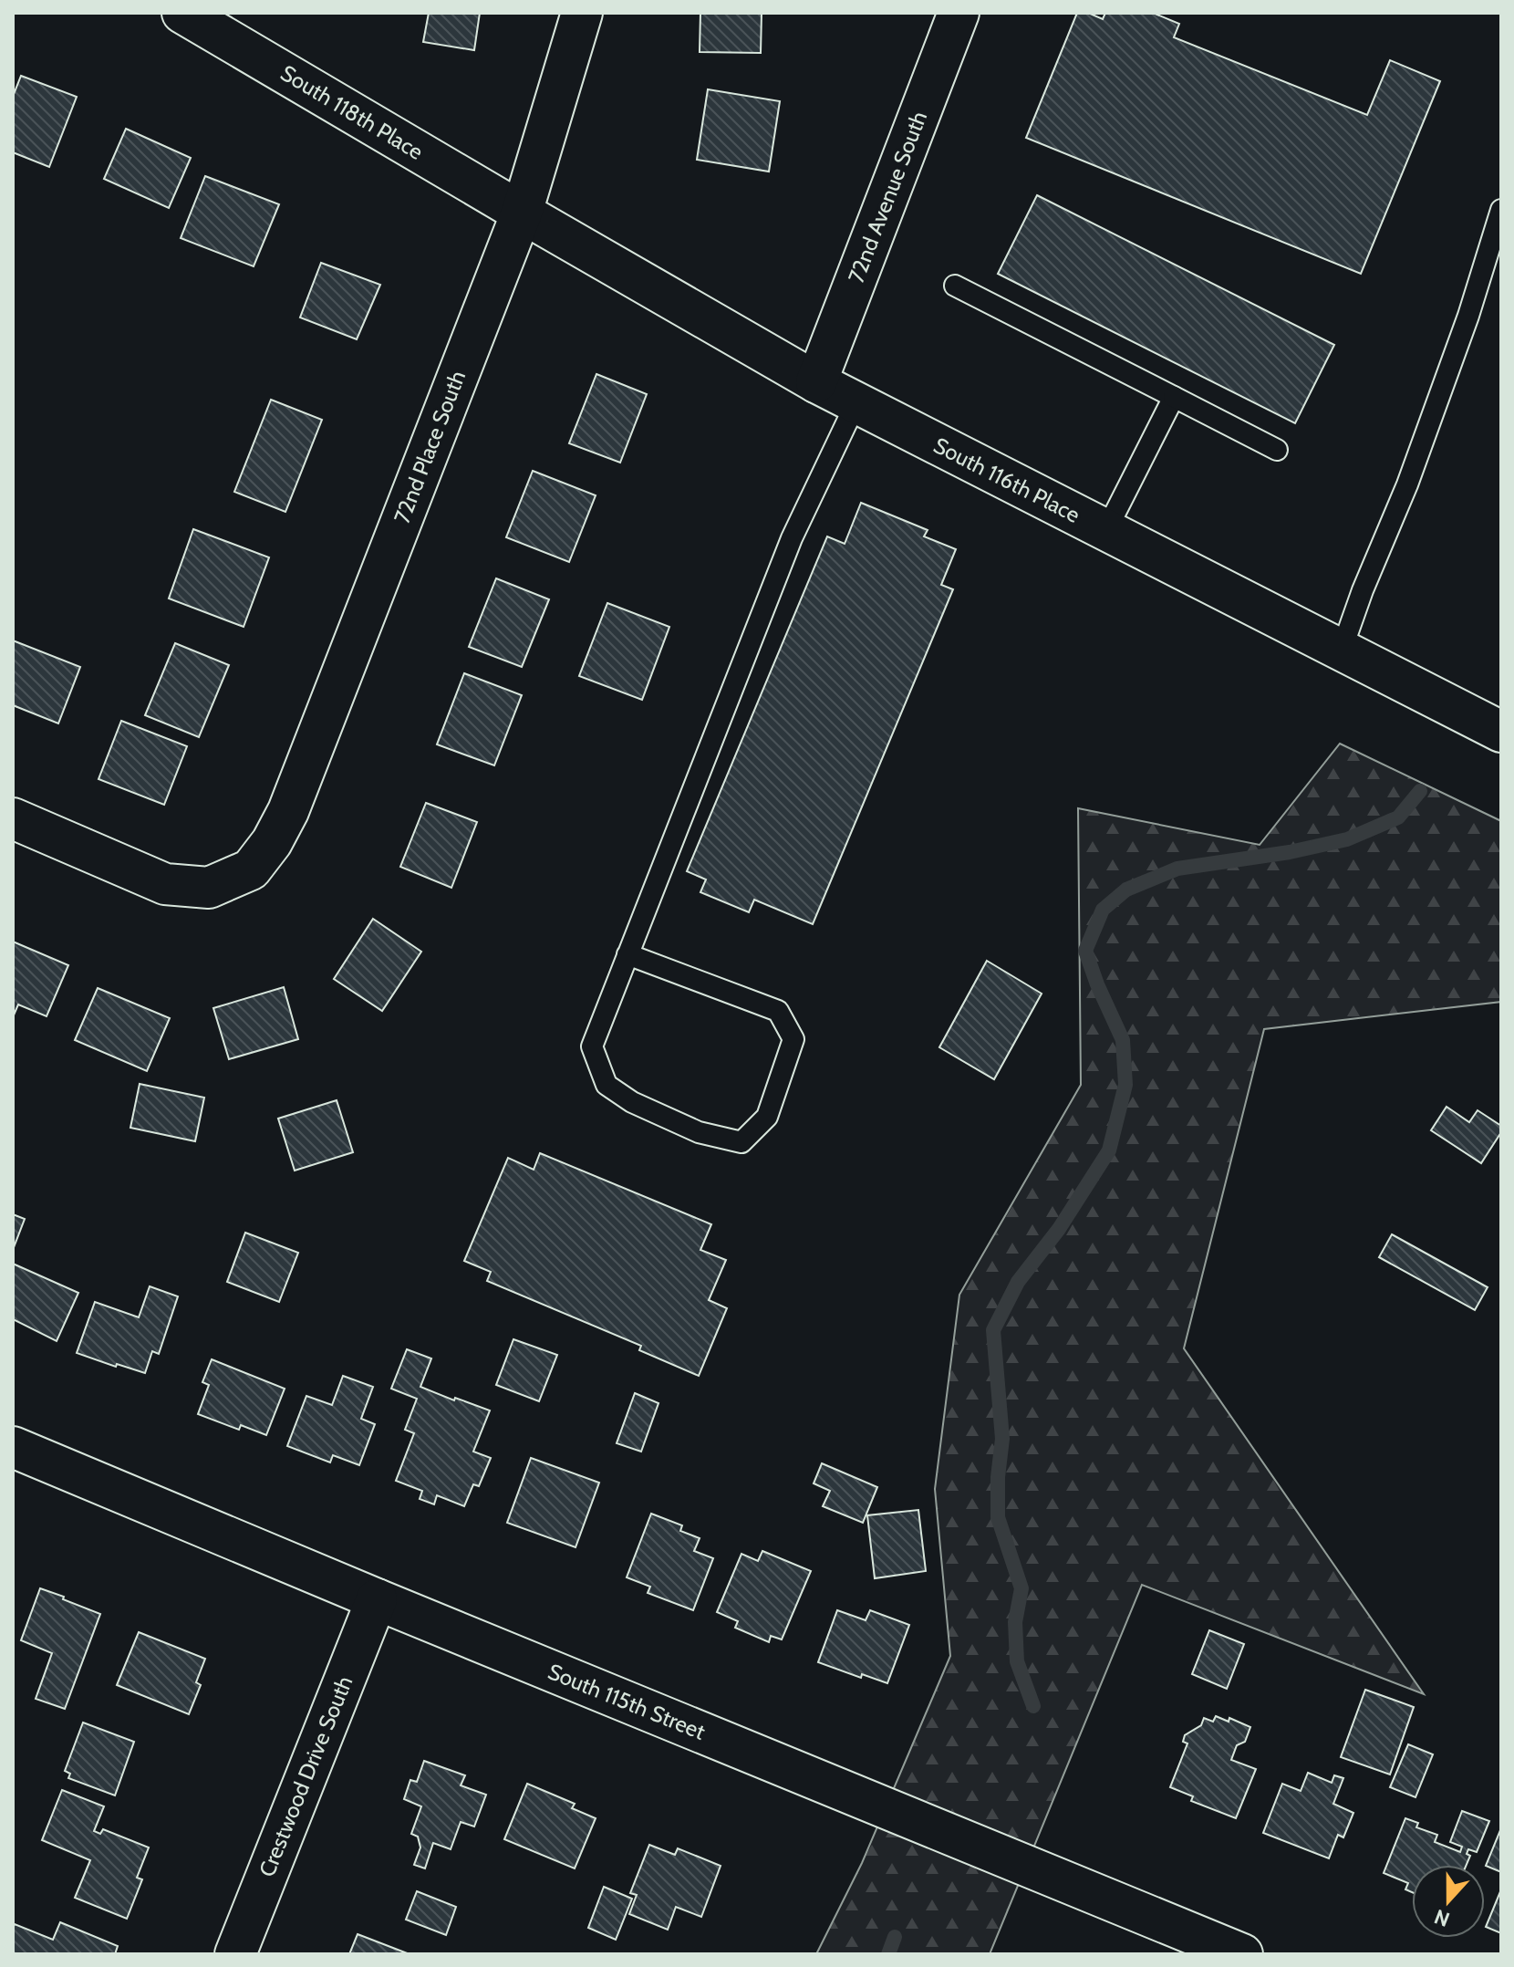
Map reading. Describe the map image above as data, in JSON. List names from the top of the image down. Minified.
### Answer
{"streets":{"street":["South 118th Place","72nd Avenue South","72nd Place South","South 116th Place","South 115th Street","Crestwood Drive South"]},"crossings":[["South 118th Place","72nd Place South"],["South 118th Place","South 116th Place"],["72nd Avenue South","South 116th Place"],["72nd Place South","South 116th Place"],["South 115th Street","Crestwood Drive South"]],"north":"bottom"}
